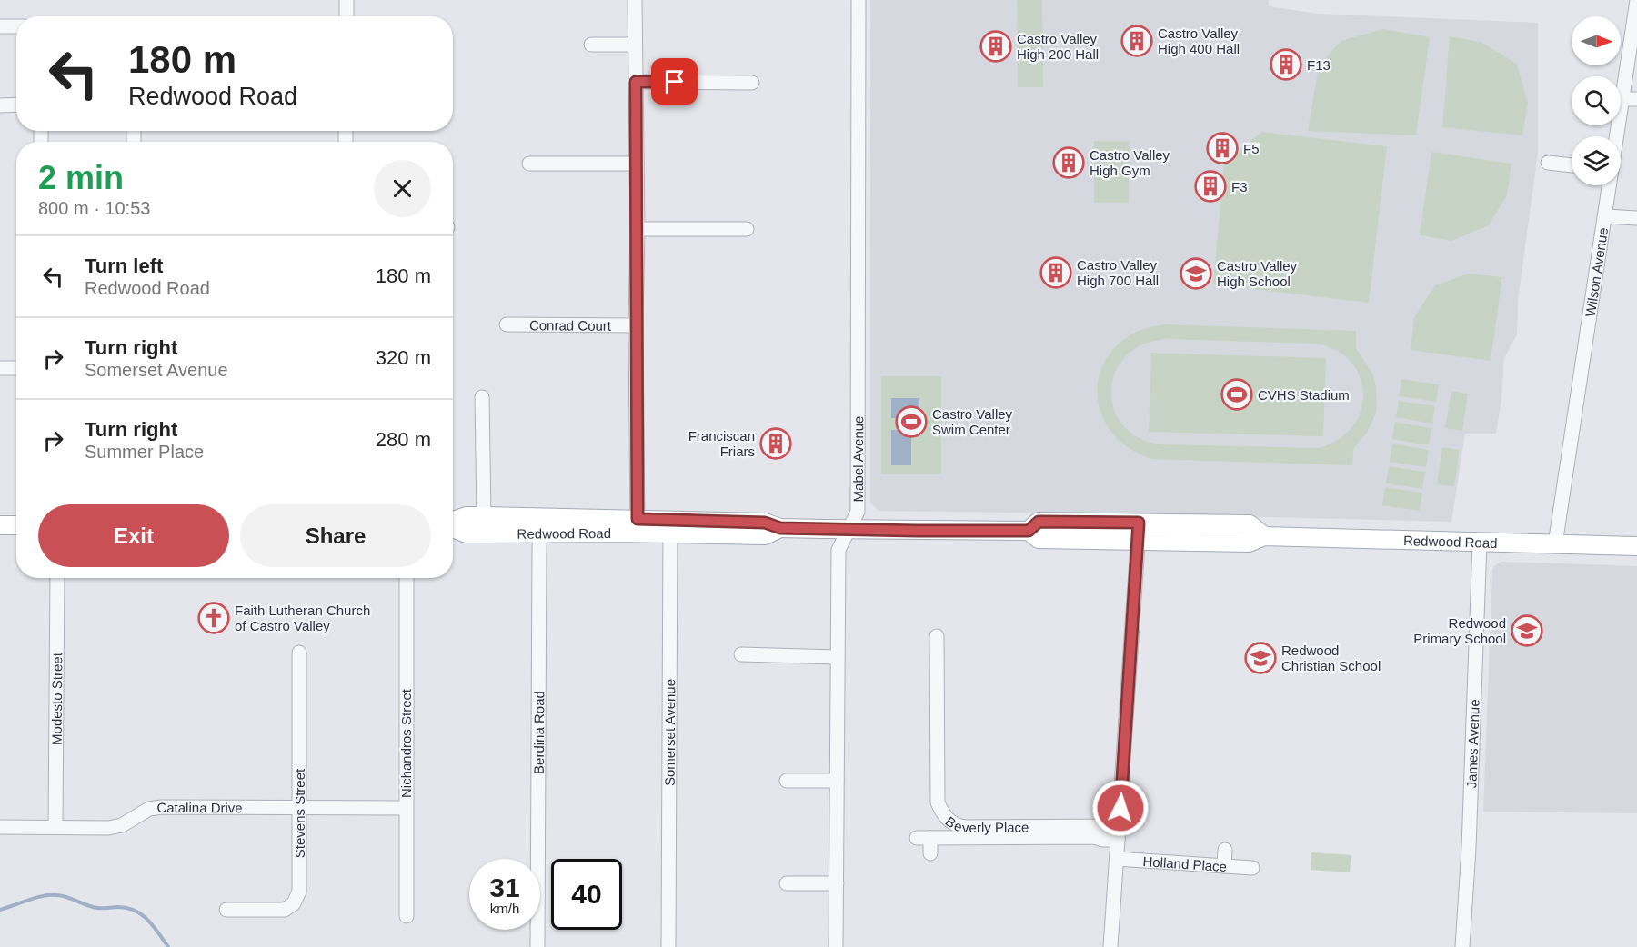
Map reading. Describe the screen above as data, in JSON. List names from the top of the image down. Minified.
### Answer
{"streets":{"main road":["Redwood Road"],"street":["Wilson Avenue","Conrad Court","Mabel Avenue","Modesto Street","Berdina Road","Somerset Avenue","Nichandros Street","James Avenue","Catalina Drive","Stevens Street","Beverly Place","Holland Place"]},"crossings":[["Wilson Avenue","Redwood Road"],["Mabel Avenue","Redwood Road"],["Redwood Road","Berdina Road"],["Redwood Road","Somerset Avenue"],["Redwood Road","James Avenue"],["Modesto Street","Catalina Drive"],["Nichandros Street","Catalina Drive"],["Catalina Drive","Stevens Street"]],"places":{"building":["Castro Valley High 400 Hall","Castro Valley High 200 Hall","F13","F5","Castro Valley High Gym","F3","Castro Valley High 700 Hall","Franciscan Friars"],"school or university":["Castro Valley High School","Redwood Primary School","Redwood Christian School"],"sports":["CVHS Stadium","Castro Valley Swim Center"],"church":["Faith Lutheran Church of Castro Valley"]},"north":"right","page":{"turn":["180 m","Redwood Road"],"heading":["2 min","800 m · 10:53"],"list":[{"name":"Turn left","note":"Redwood Road","value":"180 m"},{"name":"Turn right","note":"Somerset Avenue","value":"320 m"},{"name":"Turn right","note":"Summer Place","value":"280 m"}],"buttons":["Exit","Share"],"speed":"31 km/h","limit":"40"}}
